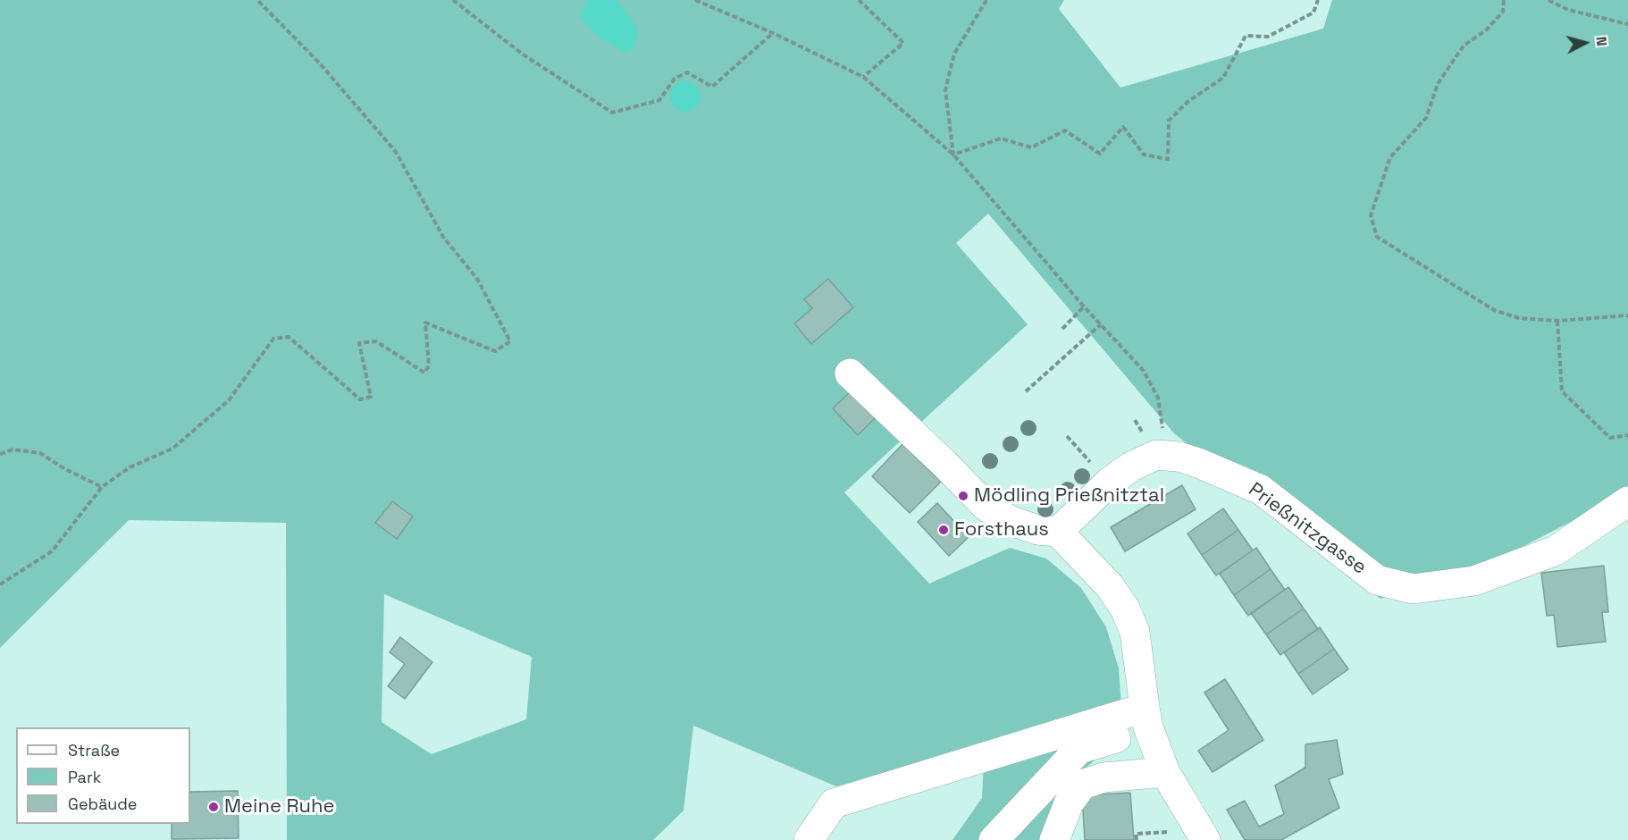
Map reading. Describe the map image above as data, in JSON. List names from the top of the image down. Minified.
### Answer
{"streets":{"street":["Prießnitzgasse"]},"places":["Mödling Prießnitztal","Forsthaus","Meine Ruhe"],"legend":["Straße","Park","Gebäude"],"north":"right"}
